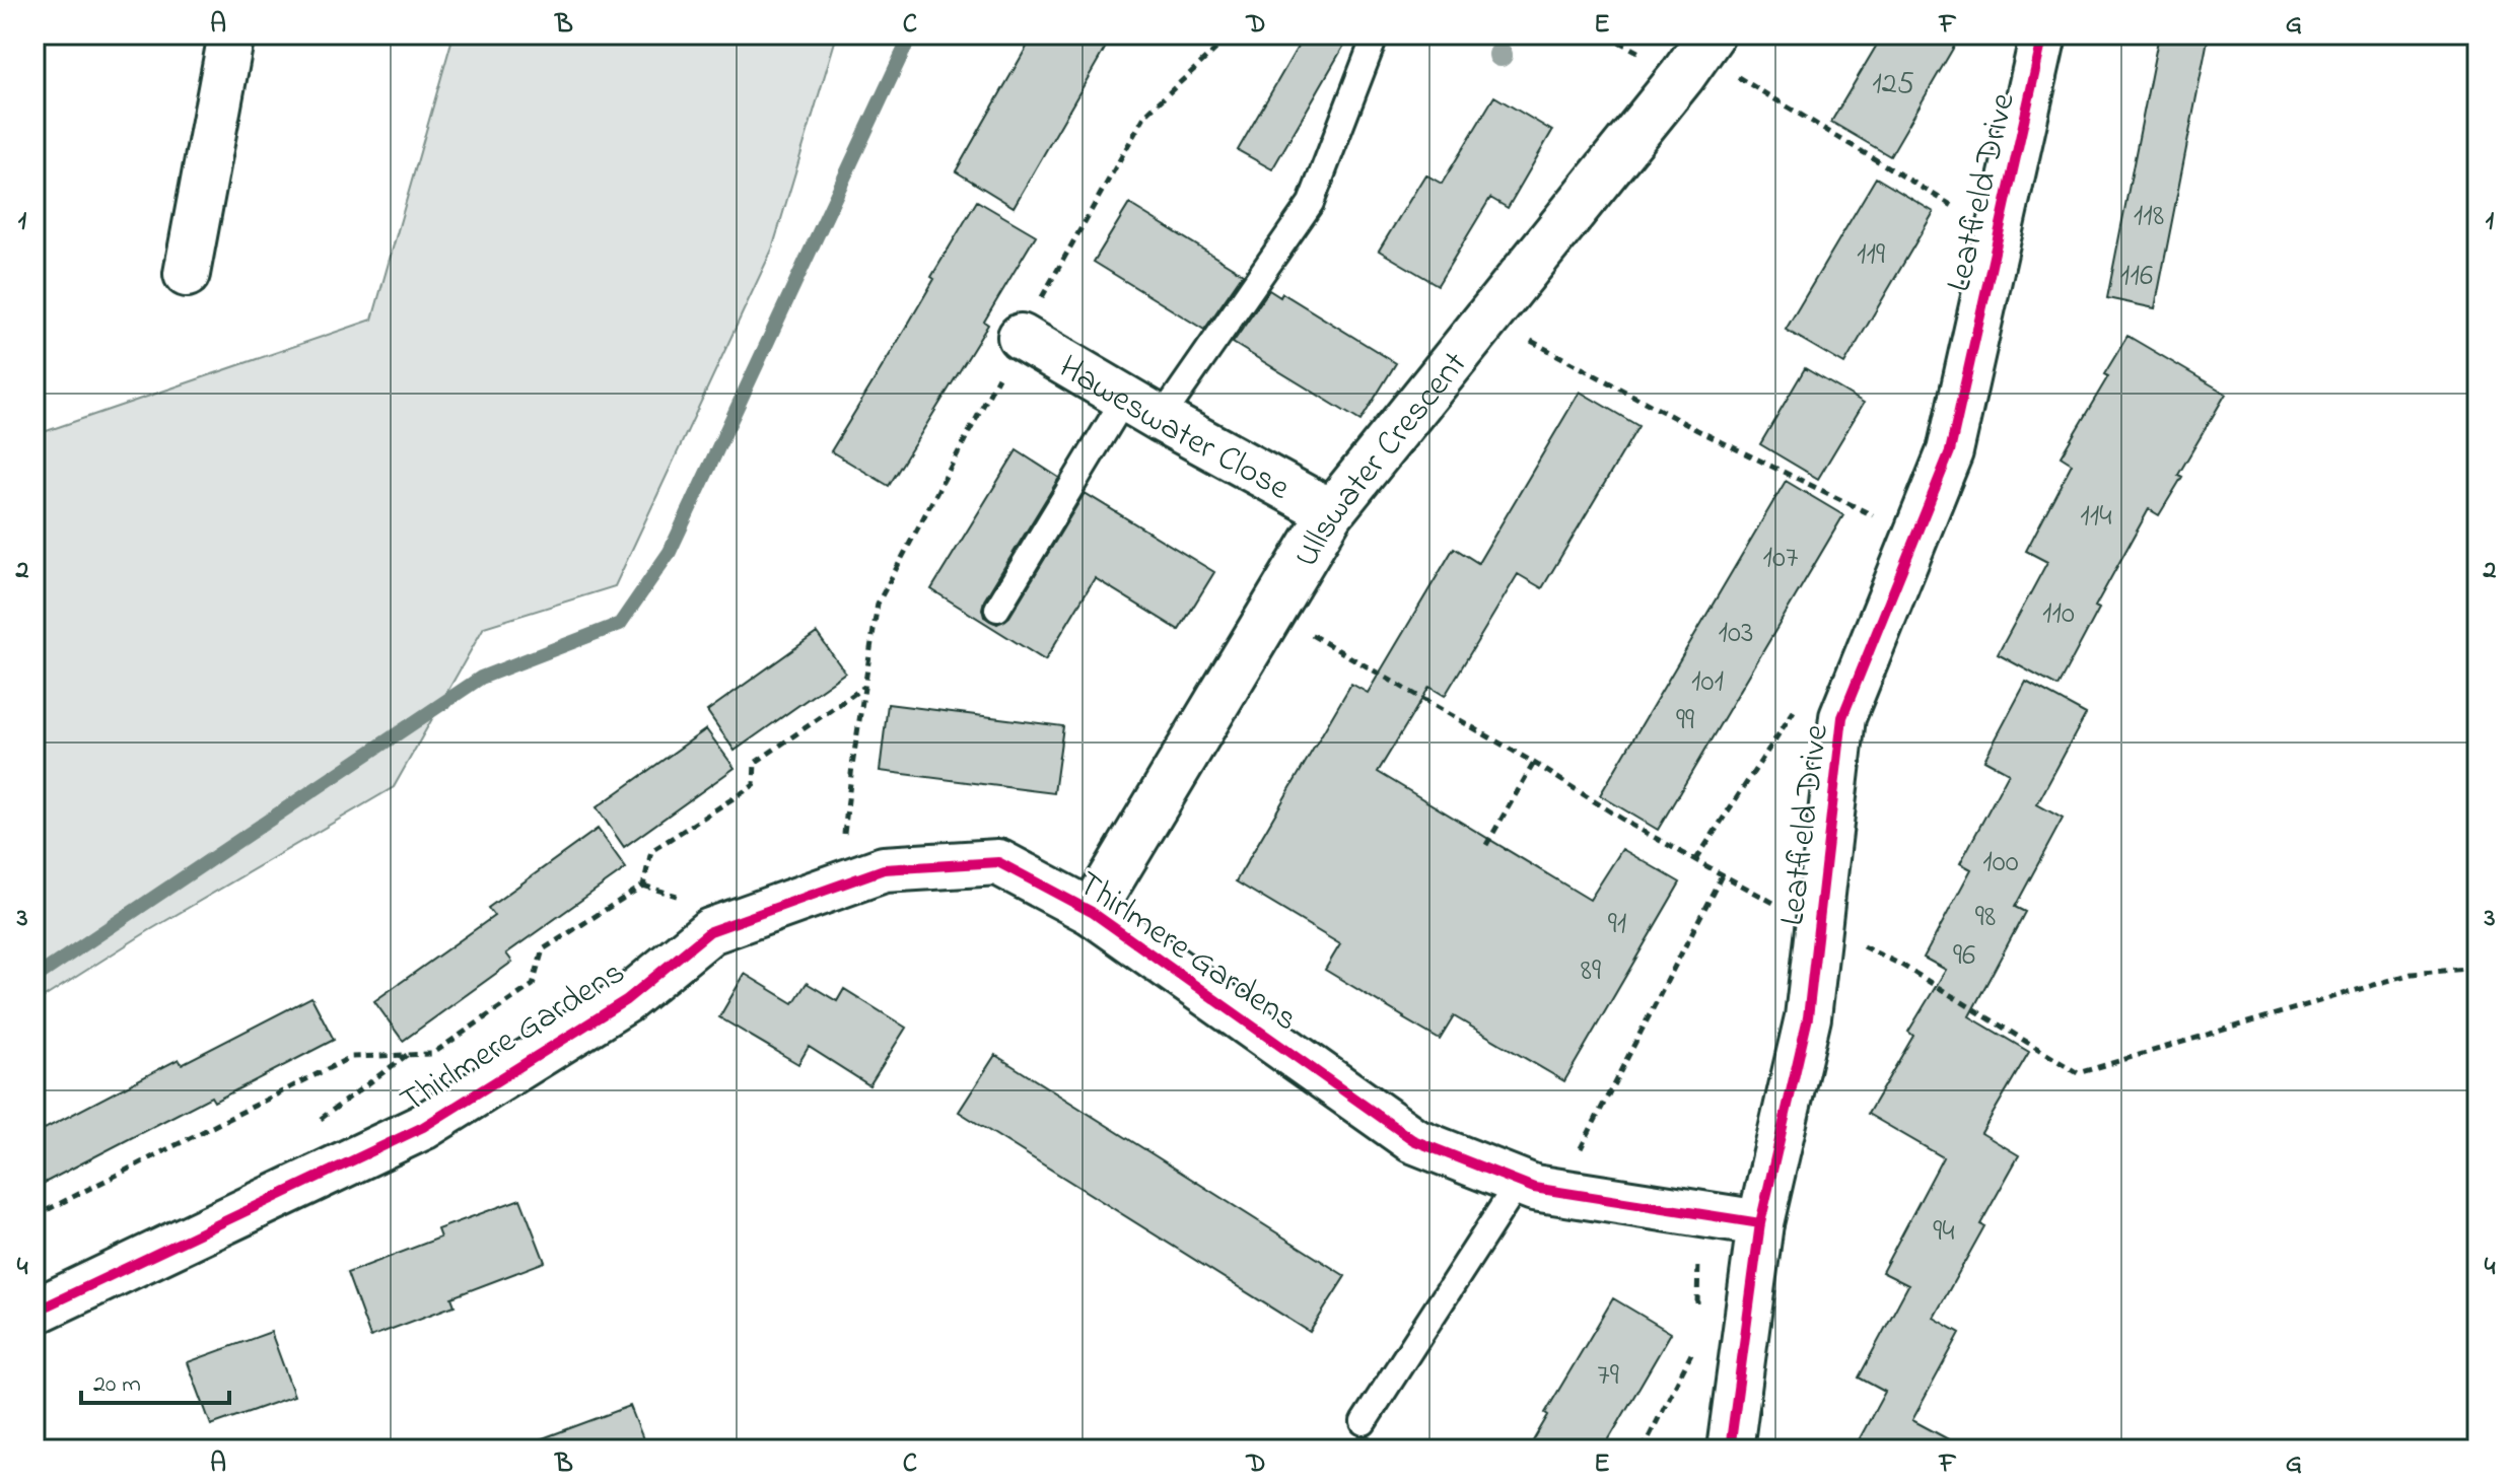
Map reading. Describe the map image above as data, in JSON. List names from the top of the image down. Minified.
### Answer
{"streets":{"street":["Leatfield Drive","Haweswater Close","Ullswater Crescent","Thirlmere Gardens"]},"crossings":[["Leatfield Drive","Thirlmere Gardens"],["Haweswater Close","Ullswater Crescent"],["Ullswater Crescent","Thirlmere Gardens"]],"house_numbers":["125","118","119","116","114","107","110","103","101","99","100","98","91","96","89","94","79"],"scale_bar":"20 m","grid":{"columns":["A","B","C","D","E","F","G"],"rows":["1","2","3","4"]}}
